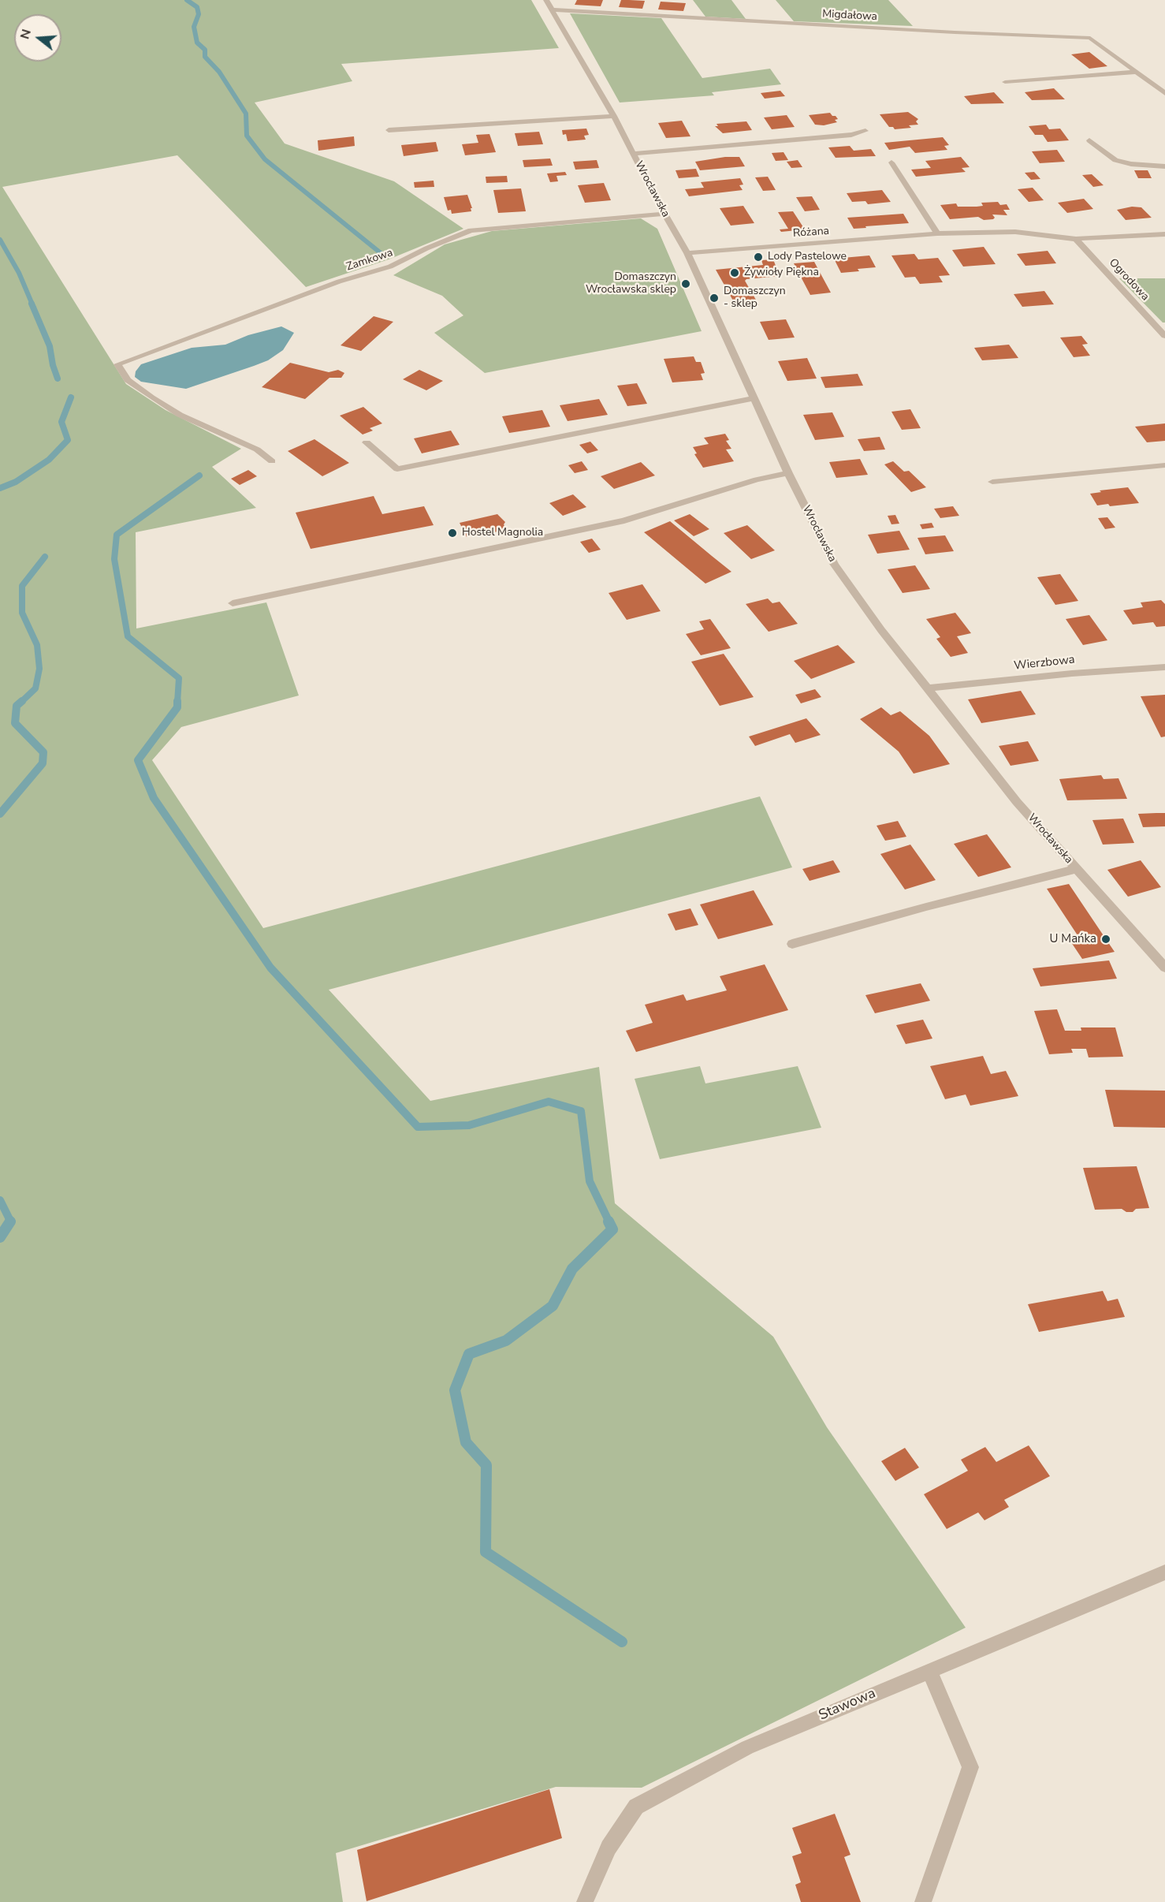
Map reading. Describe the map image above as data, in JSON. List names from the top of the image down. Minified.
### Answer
{"streets":{"street":["Migdałowa","Wrocławska","Różana","Zamkowa","Ogrodowa","Wierzbowa","Stawowa"]},"crossings":[["Migdałowa","Wrocławska"],["Wrocławska","Różana"],["Wrocławska","Zamkowa"],["Wrocławska","Wierzbowa"],["Różana","Ogrodowa"]],"places":["Lody Pastelowe","Żywioły Piękna","Domaszczyn Wrocławska sklep","Domaszczyn - sklep","Hostel Magnolia","U Mańka"],"north":"left"}
